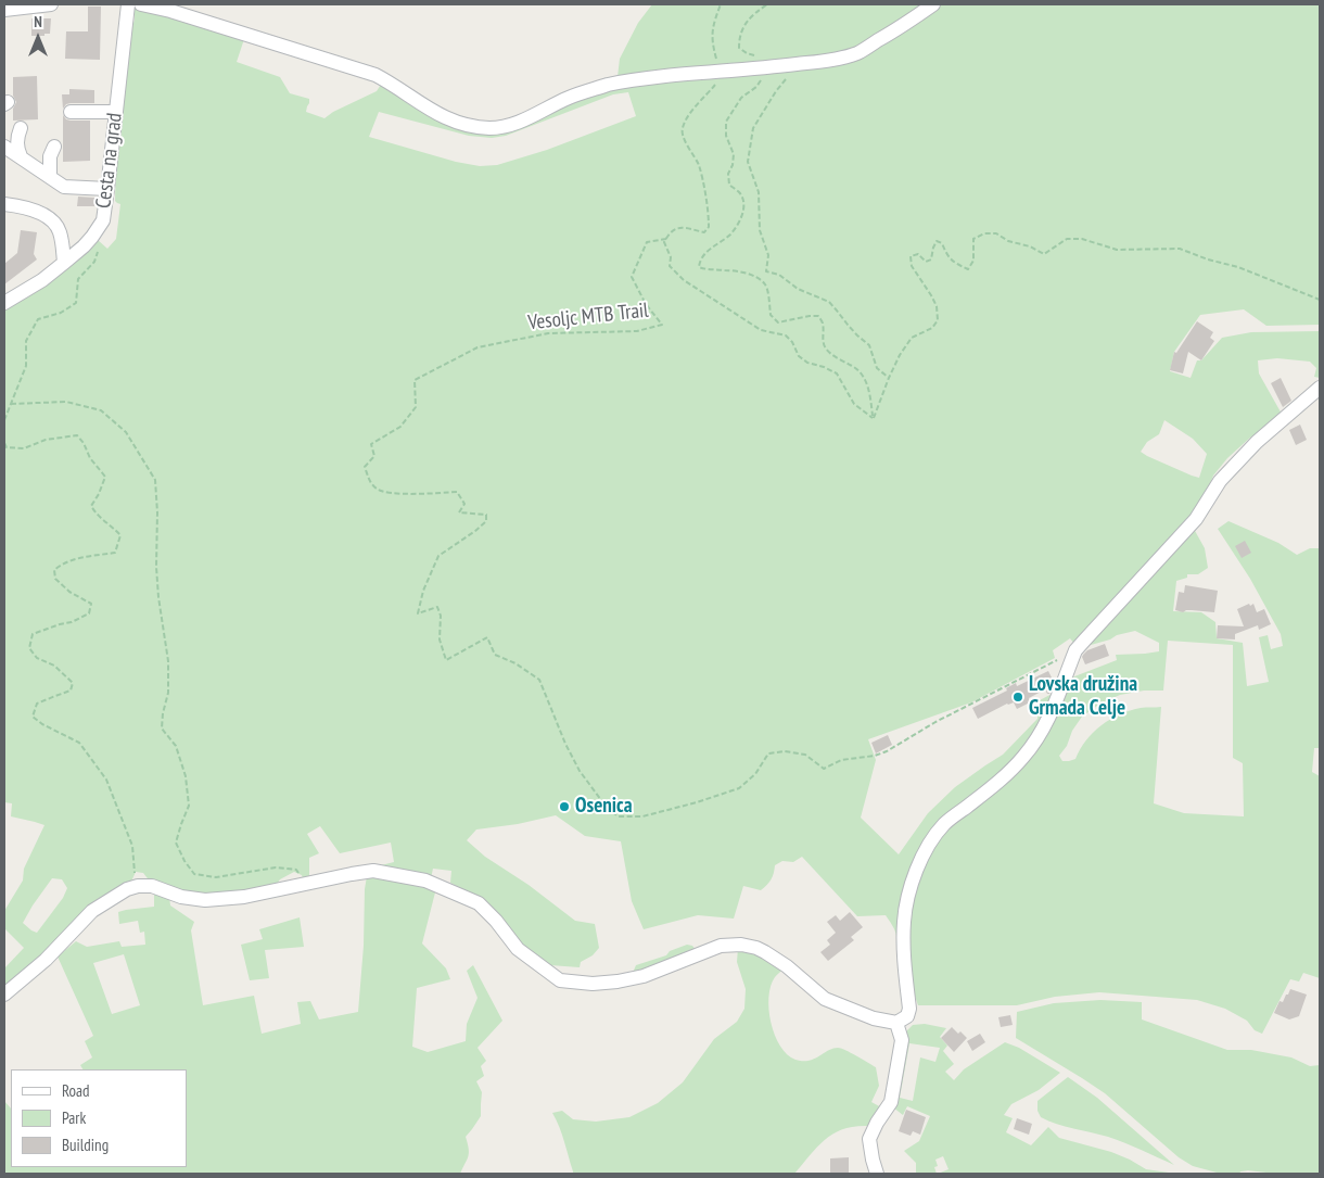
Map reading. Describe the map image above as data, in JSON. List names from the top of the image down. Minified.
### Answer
{"streets":{"street":["Cesta na grad"],"path":["Vesoljc MTB Trail"]},"places":["Lovska družina Grmada Celje","Osenica"],"legend":["Road","Park","Building"],"north":"top"}
